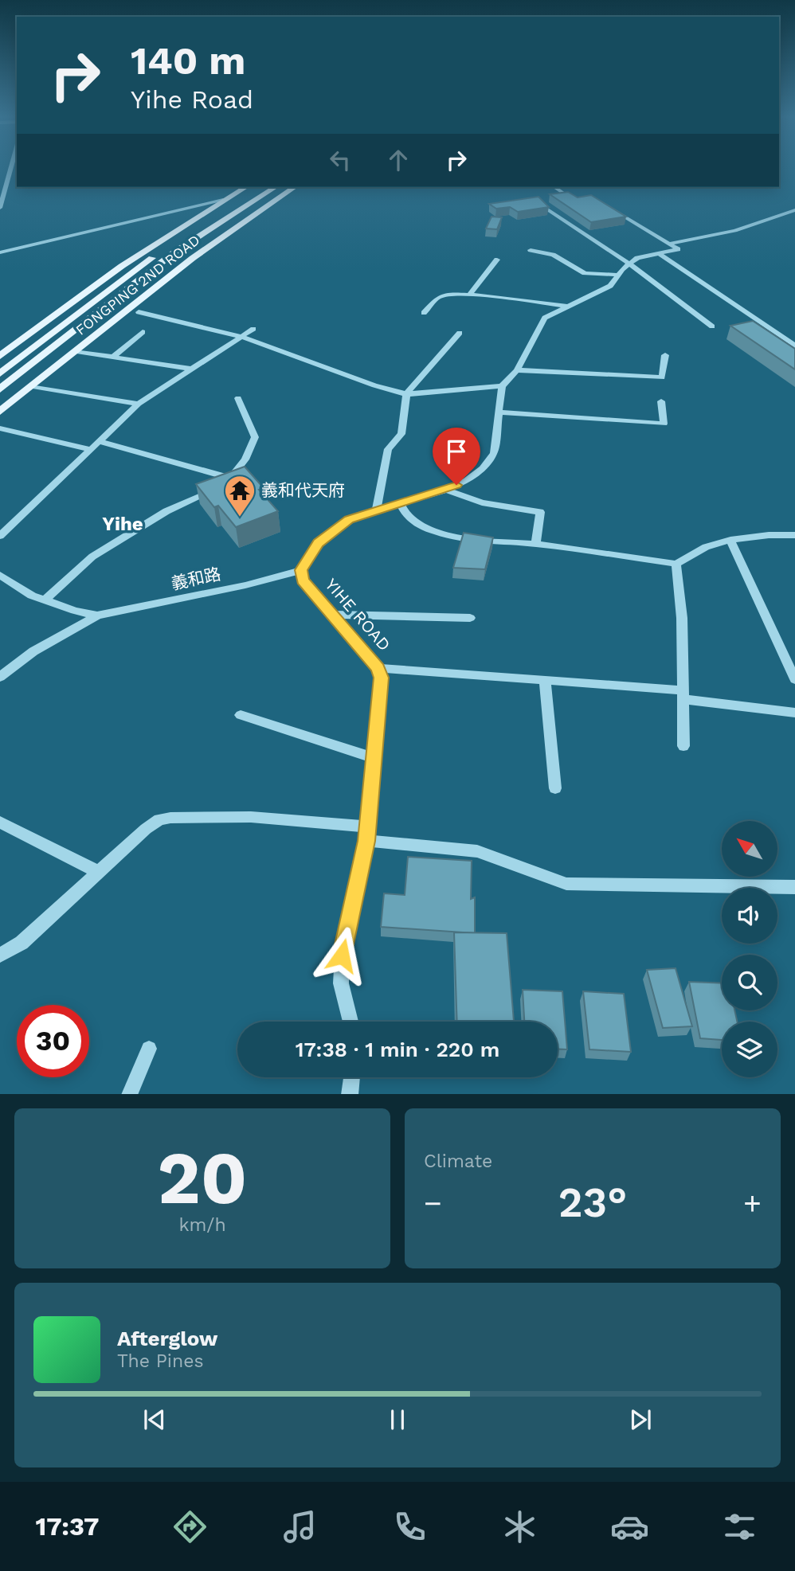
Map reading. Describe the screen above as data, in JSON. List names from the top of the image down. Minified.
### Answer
{"streets":{"main road":["FONGPING 2ND ROAD"],"street":["義和路","YIHE ROAD"]},"crossings":[["義和路","YIHE ROAD"]],"districts":["Yihe"],"places":{"temple":["義和代天府"]},"north":"top left","page":{"turn":["140 m","Yihe Road"],"limit":"30","trip":"17:38 · 1 min · 220 m","tile":[["20","km/h"],"Climate"],"heat":["−","23°","+"],"song":["Afterglow","The Pines"],"tabs":"17:37"}}
